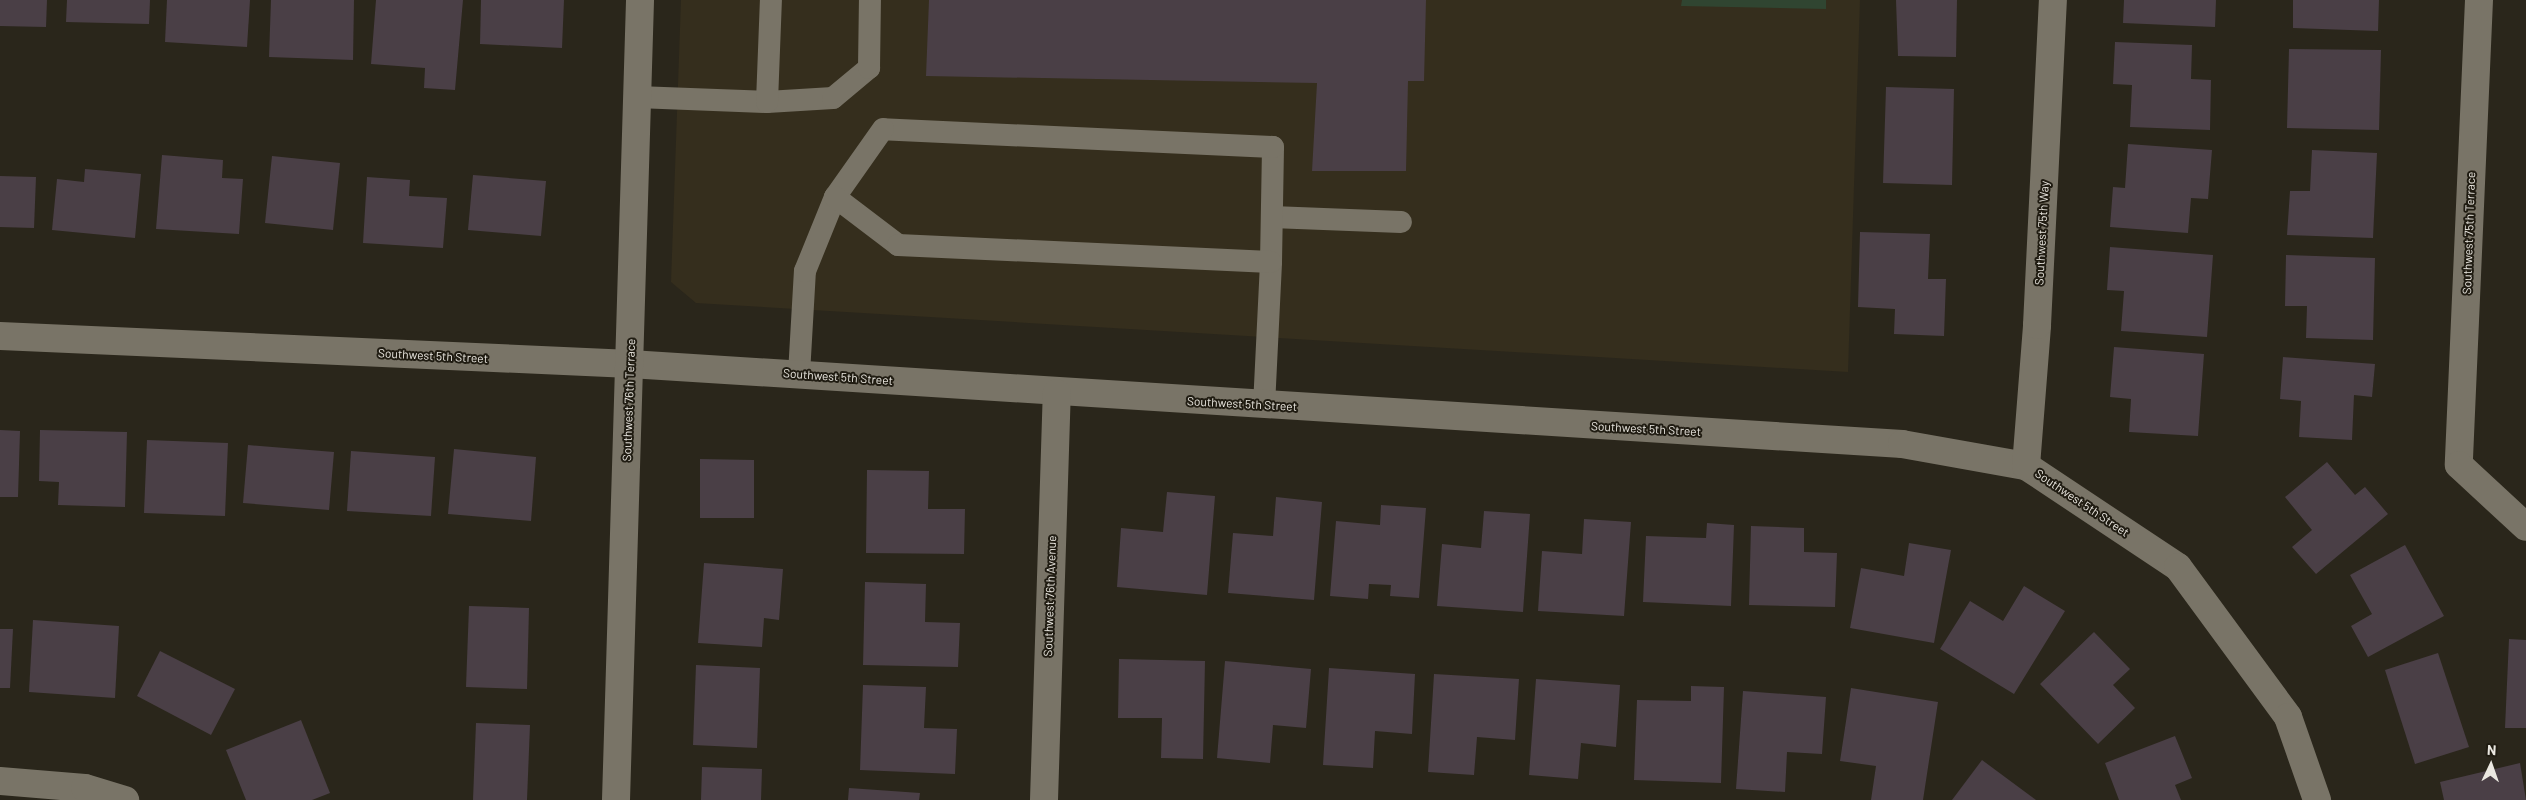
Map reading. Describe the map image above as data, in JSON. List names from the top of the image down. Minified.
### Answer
{"streets":{"street":["Southwest 75th Way","Southwest 75th Terrace","Southwest 5th Street","Southwest 76th Terrace","Southwest 76th Avenue"]},"crossings":[["Southwest 75th Way","Southwest 5th Street"],["Southwest 5th Street","Southwest 76th Terrace"],["Southwest 5th Street","Southwest 76th Avenue"]],"north":"top"}
